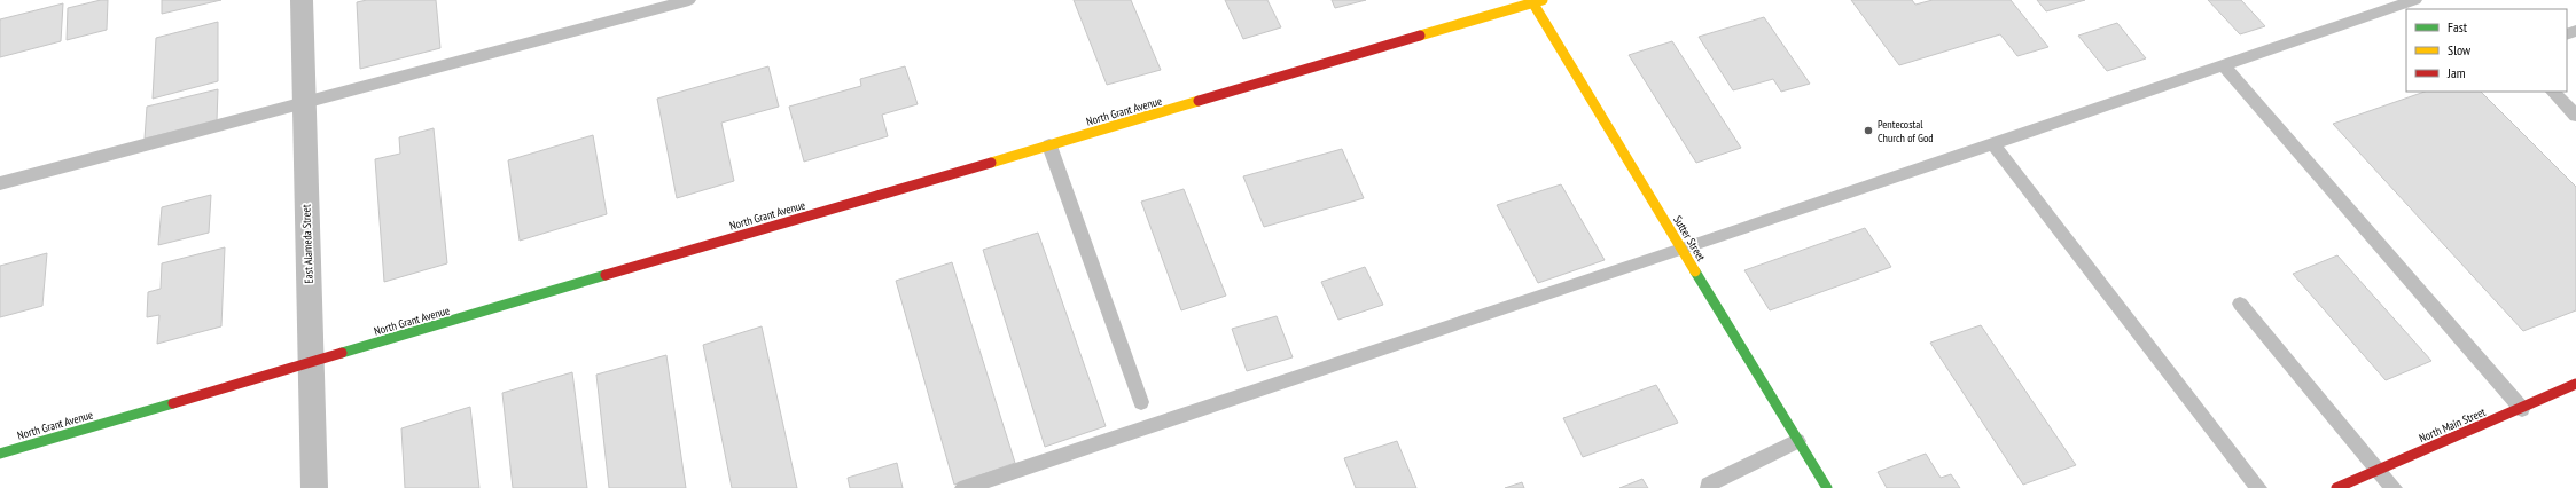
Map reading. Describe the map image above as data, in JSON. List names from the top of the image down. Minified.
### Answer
{"streets":{"street":["North Grant Avenue","Sutter Street","East Alameda Street","North Main Street"]},"crossings":[["North Grant Avenue","Sutter Street"],["North Grant Avenue","East Alameda Street"]],"places":["Pentecostal Church of God"],"legend":["Fast","Slow","Jam"]}
